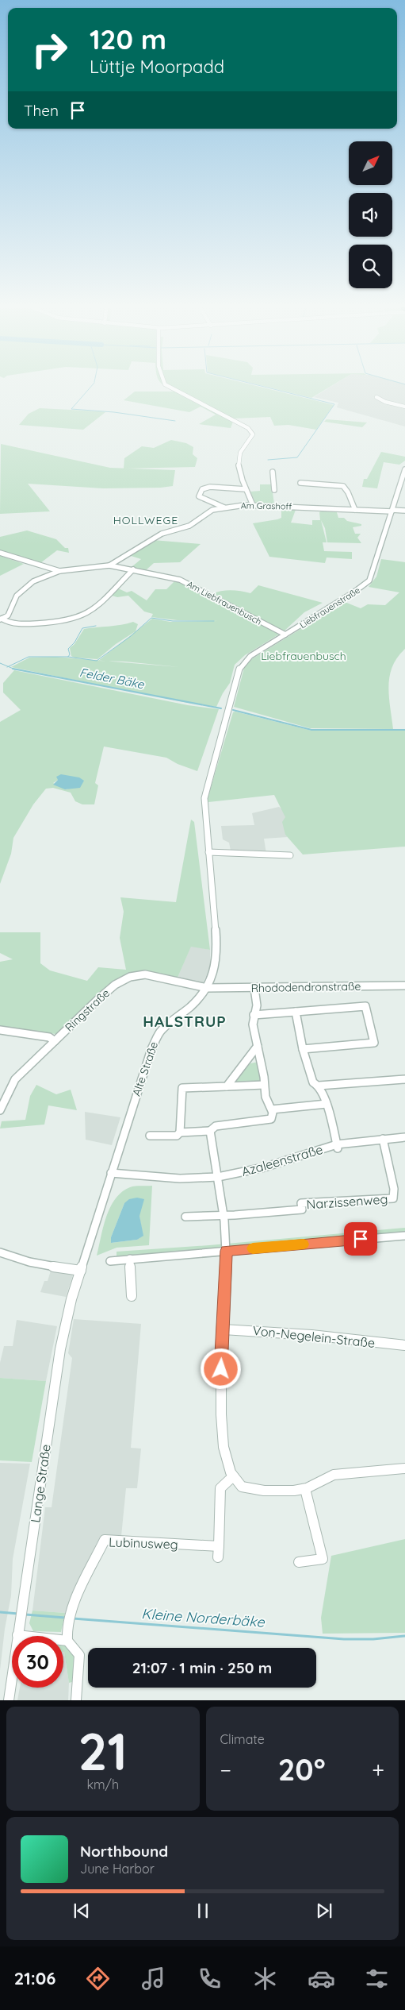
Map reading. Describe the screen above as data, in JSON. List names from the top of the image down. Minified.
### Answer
{"streets":{"street":["Am Grashoff","Am Liebfrauenbusch","Liebfrauenstraße","Rhododendronstraße","Ringstraße","Alte Straße","Azaleenstraße","Narzissenweg","Von-Negelein-Straße","Lange Straße","Lubinusweg"]},"crossings":[["Am Grashoff","Am Liebfrauenbusch"],["Am Grashoff","Liebfrauenstraße"],["Am Liebfrauenbusch","Liebfrauenstraße"],["Liebfrauenstraße","Alte Straße"],["Rhododendronstraße","Ringstraße"],["Rhododendronstraße","Alte Straße"],["Ringstraße","Alte Straße"],["Alte Straße","Azaleenstraße"],["Alte Straße","Lange Straße"],["Azaleenstraße","Narzissenweg"]],"districts":["HOLLWEGE","HALSTRUP"],"water":["Felder Bäke","Kleine Norderbäke"],"parks":["Liebfrauenbusch"],"north":"top right","page":{"turn":["120 m","Lüttje Moorpadd"],"then":"Then","limit":"30","trip":"21:07 · 1 min · 250 m","tile":[["21","km/h"],"Climate"],"heat":["−","20°","+"],"song":["Northbound","June Harbor"],"tabs":"21:06"}}
